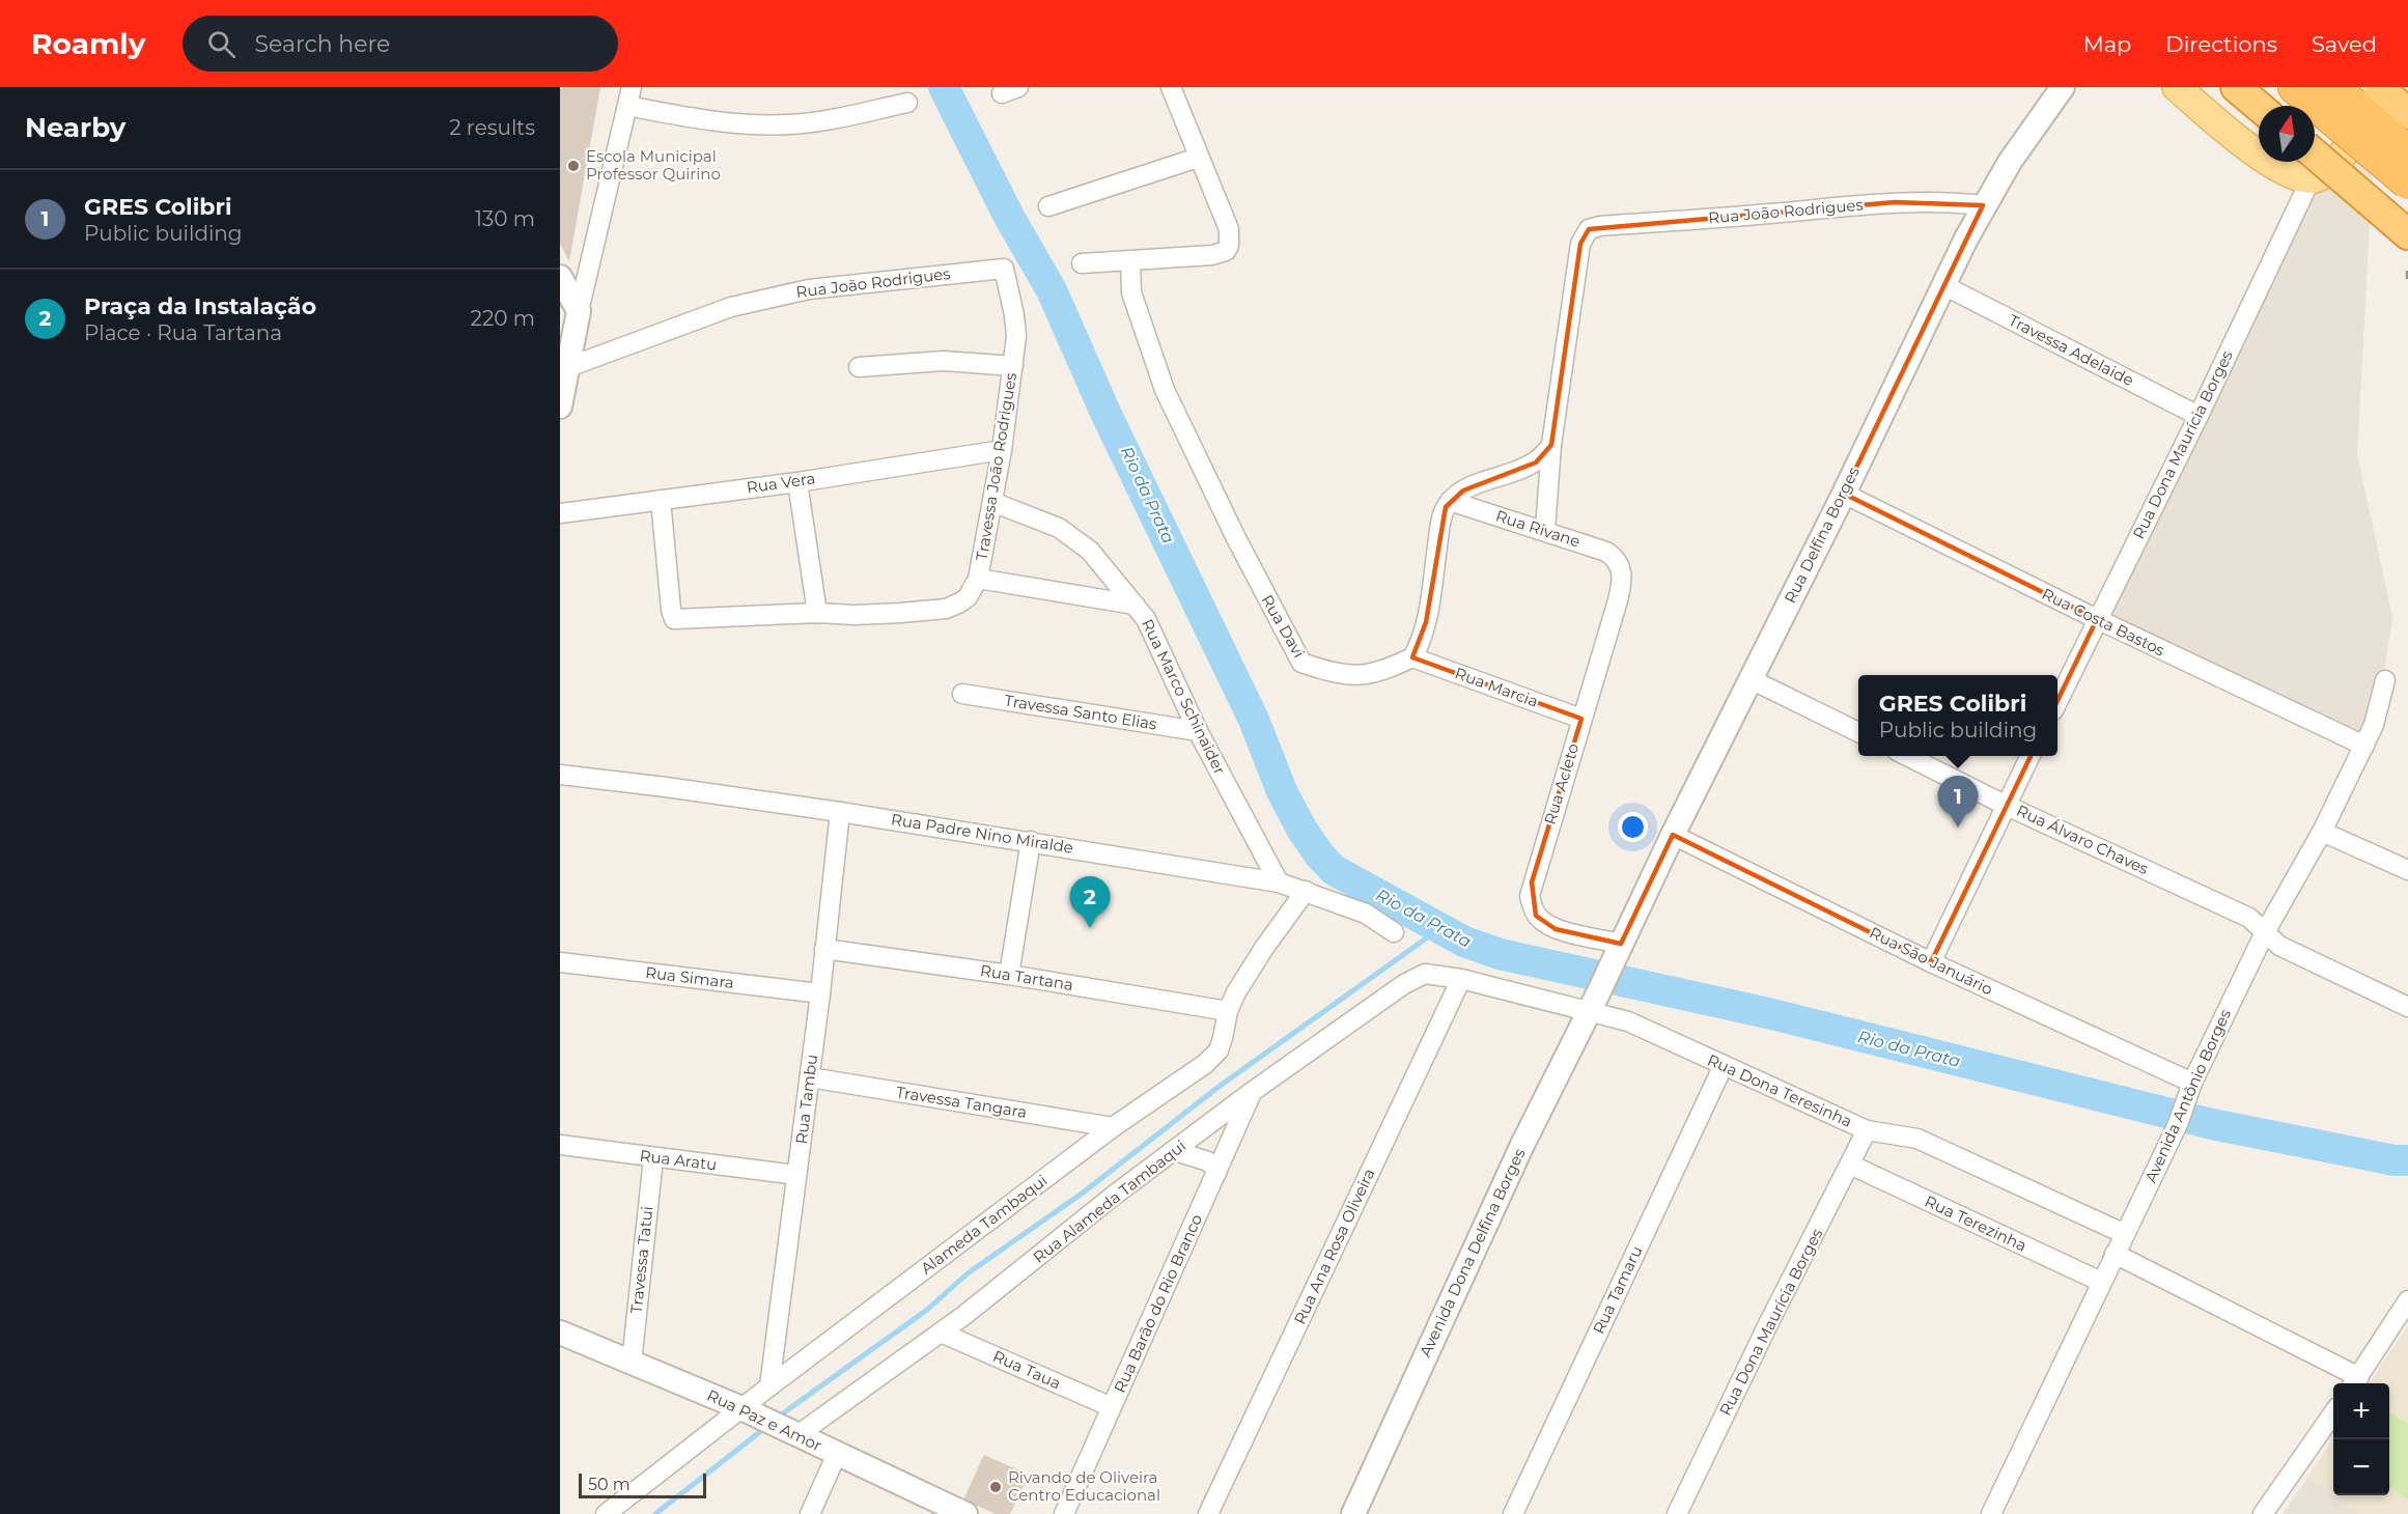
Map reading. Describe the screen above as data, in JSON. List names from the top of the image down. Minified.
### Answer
{"streets":{"street":["Rua João Rodrigues","Rua Joāo Rodrigues","Travessa Adelaide","Rua Dona Maurícia Borges","Travessa Joāo Rodrigues","Rua Vera","Rua Rivane","Rua Delfina Borges","Rua Costa Bastos","Rua Davi","Rua Marcia","Rua Marco Schinaider","Travessa Santo Elias","Rua Acleto","Rua Padre Nino Miralde","Rua Álvaro Chaves","Rua Sāo Januário","Rua Simara","Rua Tartana","Rua Dona Teresinha","Avenida Antônio Borges","Rua Tambu","Travessa Tangara","Rua Aratu","Rua Alameda Tambaqui","Rua Terezinha","Alameda Tambaqui","Rua Ana Rosa Oliveira","Avenida Dona Delfina Borges","Travessa Tatui","Rua Tamaru","Rua Barão do Rio Branco","Rua Taua","Rua Paz e Amor"]},"crossings":[["Rua João Rodrigues","Rua Delfina Borges"],["Rua Joāo Rodrigues","Travessa Joāo Rodrigues"],["Travessa Adelaide","Rua Dona Maurícia Borges"],["Travessa Adelaide","Rua Delfina Borges"],["Rua Dona Maurícia Borges","Rua Costa Bastos"],["Rua Dona Maurícia Borges","Rua Dona Teresinha"],["Rua Dona Maurícia Borges","Rua Terezinha"],["Travessa Joāo Rodrigues","Rua Vera"],["Travessa Joāo Rodrigues","Rua Marco Schinaider"],["Rua Rivane","Rua Acleto"],["Rua Delfina Borges","Rua Costa Bastos"],["Rua Delfina Borges","Rua Acleto"],["Rua Delfina Borges","Rua Sāo Januário"],["Rua Delfina Borges","Rua Dona Teresinha"],["Rua Delfina Borges","Avenida Dona Delfina Borges"],["Rua Costa Bastos","Avenida Antônio Borges"],["Rua Davi","Rua Marcia"],["Rua Marcia","Rua Acleto"],["Rua Marco Schinaider","Travessa Santo Elias"],["Rua Marco Schinaider","Rua Padre Nino Miralde"],["Rua Padre Nino Miralde","Rua Tambu"],["Rua Padre Nino Miralde","Alameda Tambaqui"],["Rua Álvaro Chaves","Avenida Antônio Borges"],["Rua Sāo Januário","Avenida Antônio Borges"],["Rua Simara","Rua Tambu"],["Rua Tartana","Rua Tambu"],["Rua Tartana","Alameda Tambaqui"],["Rua Dona Teresinha","Avenida Antônio Borges"],["Rua Dona Teresinha","Rua Alameda Tambaqui"],["Rua Dona Teresinha","Rua Ana Rosa Oliveira"],["Rua Dona Teresinha","Avenida Dona Delfina Borges"],["Rua Dona Teresinha","Rua Tamaru"],["Avenida Antônio Borges","Rua Terezinha"],["Rua Tambu","Travessa Tangara"],["Rua Tambu","Rua Aratu"],["Rua Tambu","Alameda Tambaqui"],["Travessa Tangara","Alameda Tambaqui"],["Rua Aratu","Travessa Tatui"],["Rua Alameda Tambaqui","Rua Barão do Rio Branco"],["Rua Alameda Tambaqui","Rua Taua"],["Rua Alameda Tambaqui","Rua Paz e Amor"],["Alameda Tambaqui","Rua Paz e Amor"],["Travessa Tatui","Rua Paz e Amor"],["Rua Barão do Rio Branco","Rua Taua"]],"water":["Rio da Prata"],"places":["Escola Municipal Professor Quirino","Rivando de Oliveira Centro Educacional"],"scale_bar":"50 m","north":"top","page":{"header":"Roamly","search":"Search here","nav":["Map","Directions","Saved"],"heading":["Nearby","2 results"],"list":[{"mark":"1","name":"GRES Colibri","note":"Public building","value":"130 m"},{"mark":"2","name":"Praça da Instalação","note":"Place · Rua Tartana","value":"220 m"}],"popup":["GRES Colibri","Public building"],"pins":["1","2"],"map_buttons":["+","−"],"scale":"50 m"}}
